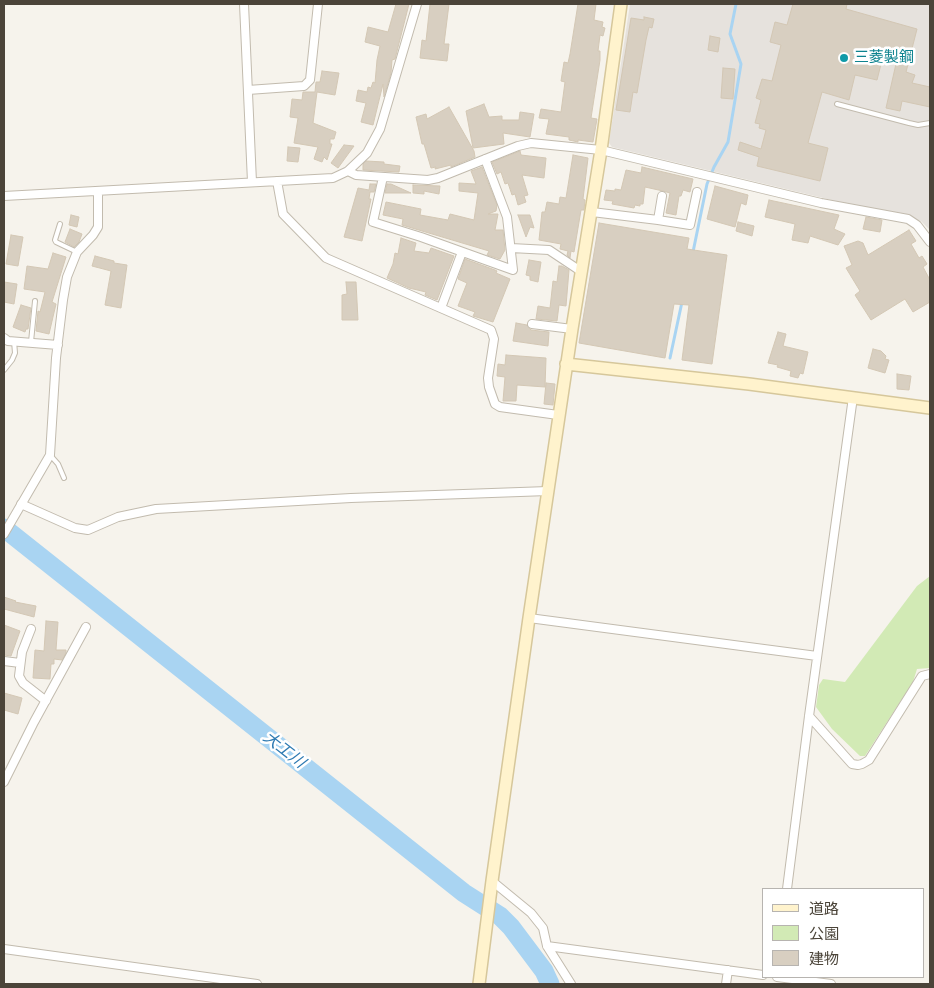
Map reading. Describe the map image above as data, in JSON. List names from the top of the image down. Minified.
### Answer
{"water":["大工川"],"places":["三菱製鋼"],"legend":["道路","公園","建物"]}
